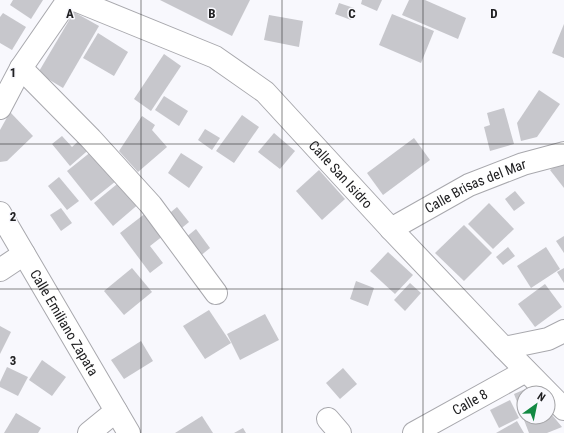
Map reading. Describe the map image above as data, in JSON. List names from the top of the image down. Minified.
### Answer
{"streets":{"street":["Calle San Isidro","Calle Brisas del Mar","Calle Emiliano Zapata","Calle 8"]},"crossings":[["Calle San Isidro","Calle Brisas del Mar"],["Calle San Isidro","Calle 8"]],"north":"top right","grid":{"columns":["A","B","C","D"],"rows":["1","2","3"]}}
